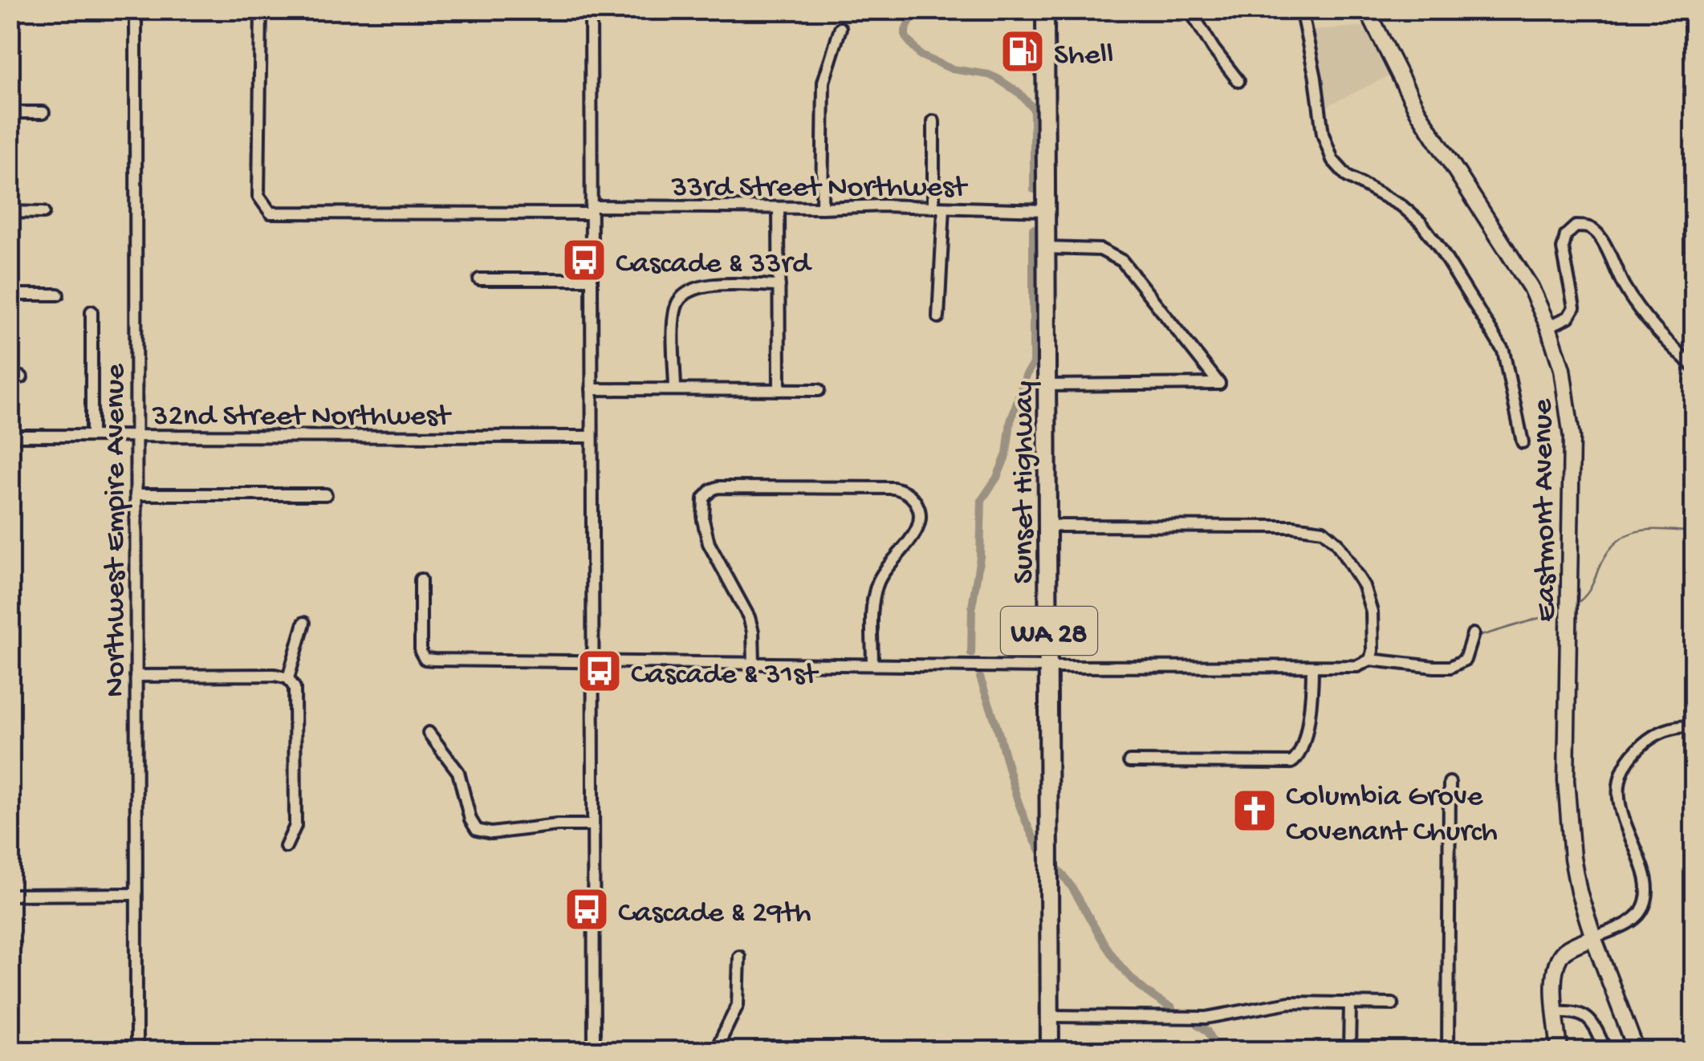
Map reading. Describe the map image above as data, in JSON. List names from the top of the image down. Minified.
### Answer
{"streets":{"highway":["Sunset Highway","WA 28"],"main road":["Eastmont Avenue"],"street":["33rd Street Northwest","32nd Street Northwest","Northwest Empire Avenue"]},"crossings":[["33rd Street Northwest","Sunset Highway"],["32nd Street Northwest","Northwest Empire Avenue"]],"places":{"fuel station":["Shell"],"bus stop":["Cascade & 33rd","Cascade & 31st","Cascade & 29th"],"church":["Columbia Grove Covenant Church"]}}
